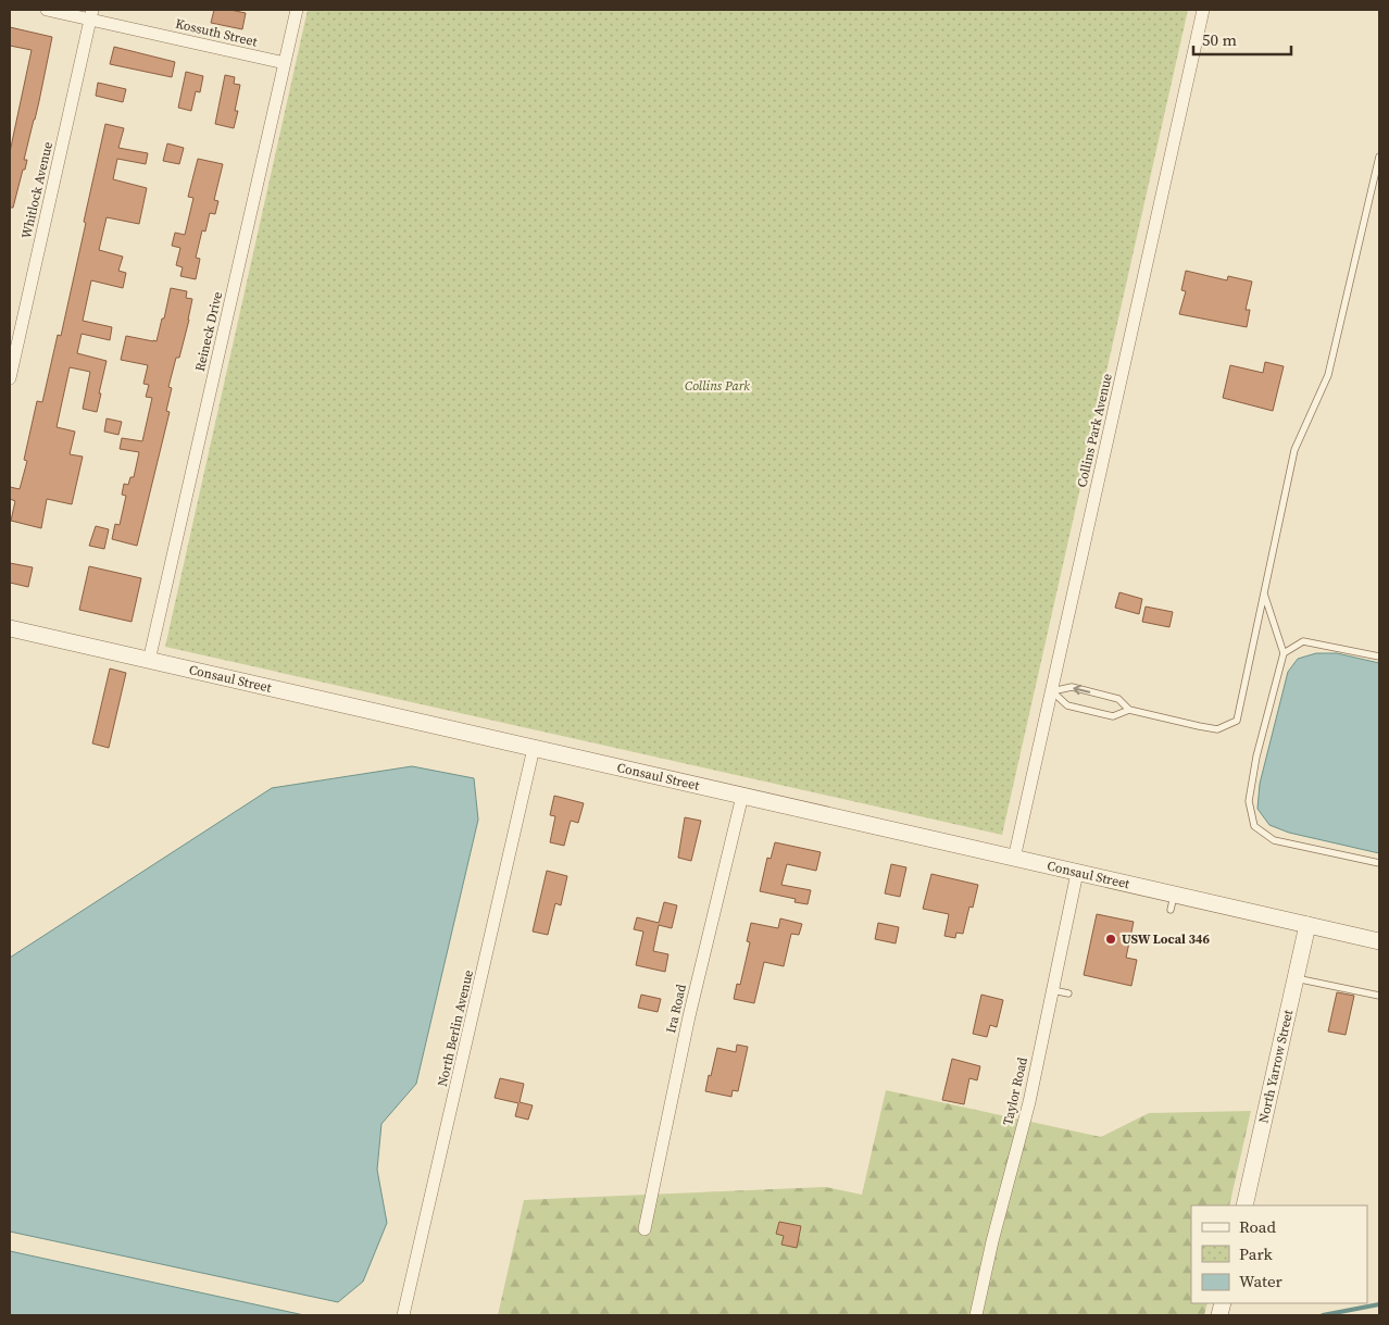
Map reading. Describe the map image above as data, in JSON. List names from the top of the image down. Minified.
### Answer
{"streets":{"street":["Kossuth Street","Whitlock Avenue","Reineck Drive","Collins Park Avenue","Consaul Street","Ira Road","North Berlin Avenue","North Yarrow Street","Taylor Road"]},"crossings":[["Kossuth Street","Whitlock Avenue"],["Kossuth Street","Reineck Drive"],["Reineck Drive","Consaul Street"],["Collins Park Avenue","Consaul Street"],["Consaul Street","Ira Road"],["Consaul Street","North Berlin Avenue"],["Consaul Street","North Yarrow Street"],["Consaul Street","Taylor Road"]],"parks":["Collins Park"],"places":["USW Local 346"],"legend":["Road","Park","Water"],"scale_bar":"50 m"}
